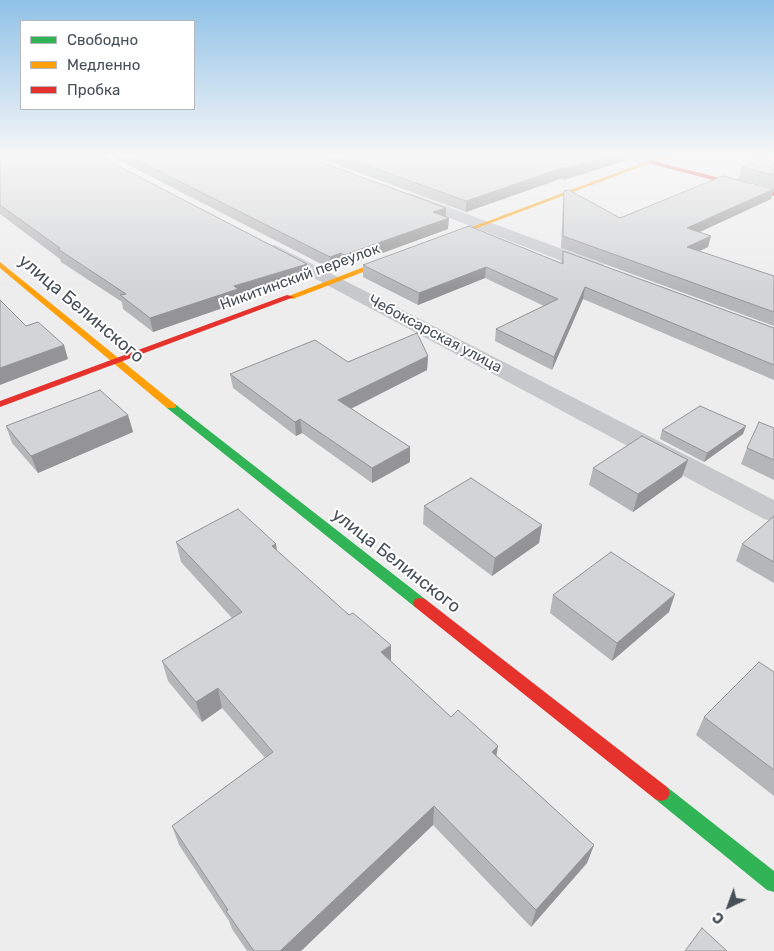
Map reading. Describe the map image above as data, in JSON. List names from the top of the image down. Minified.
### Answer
{"streets":{"street":["Никитинский переулок","улица Белинского","Чебоксарская улица"]},"crossings":[["Никитинский переулок","улица Белинского"],["Никитинский переулок","Чебоксарская улица"]],"legend":["Свободно","Медленно","Пробка"],"north":"bottom left"}
